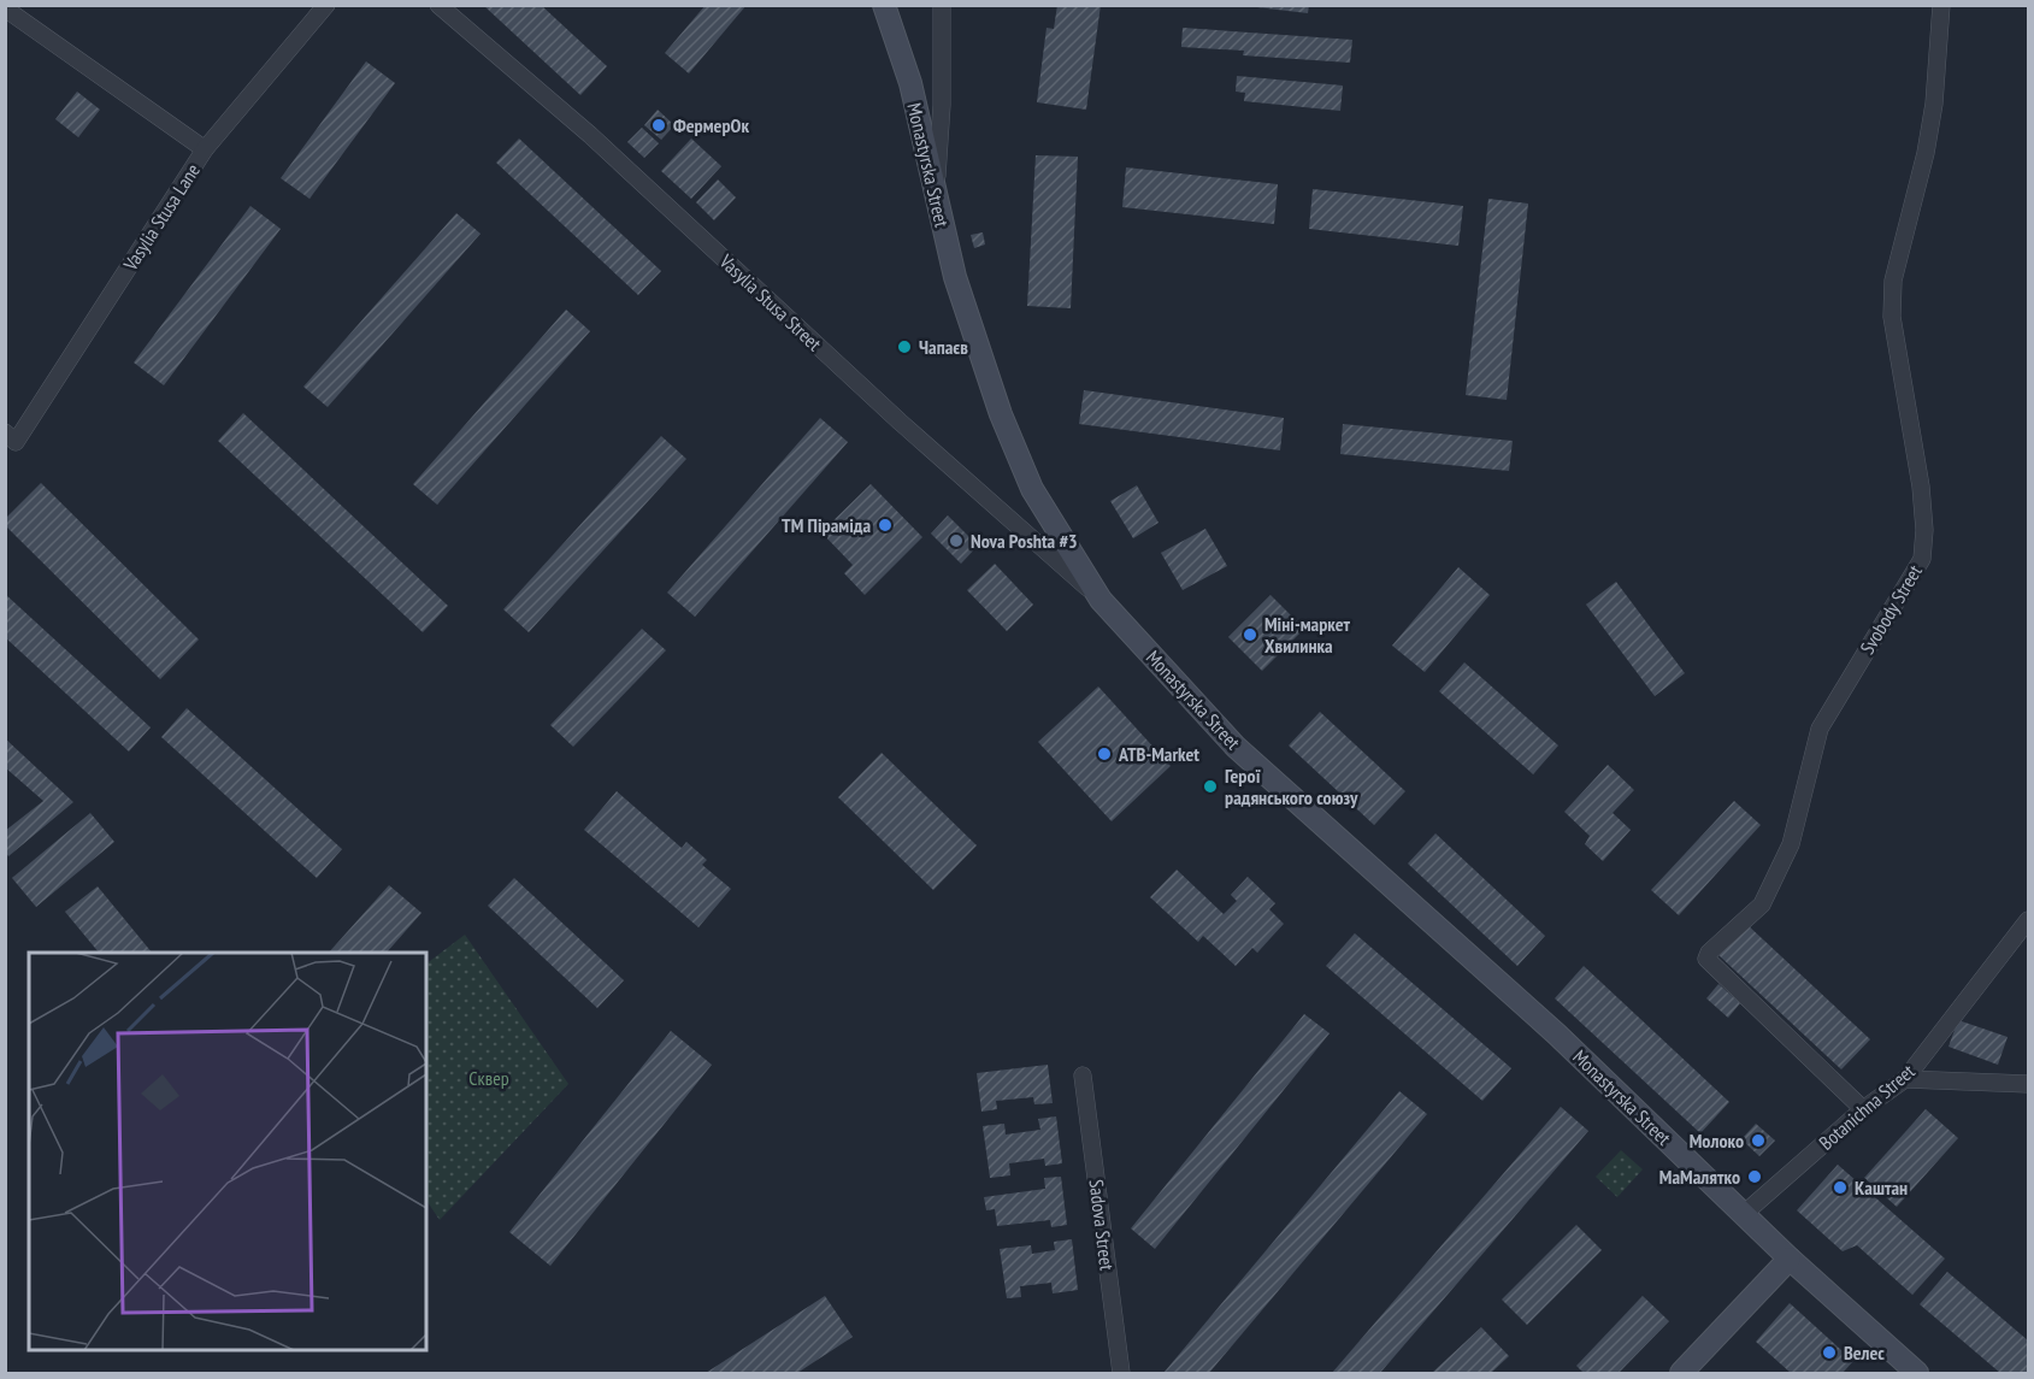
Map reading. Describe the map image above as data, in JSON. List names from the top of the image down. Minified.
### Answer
{"streets":{"main road":["Monastyrska Street"],"street":["Vasylia Stusa Lane","Vasylia Stusa Street","Svobody Street","Botanichna Street","Sadova Street"]},"crossings":[["Monastyrska Street","Vasylia Stusa Street"],["Monastyrska Street","Botanichna Street"],["Svobody Street","Botanichna Street"]],"parks":["Сквер"],"places":["ФермерОк","Чапаєв","ТМ Піраміда","Nova Poshta #3","Міні-маркет Хвилинка","ATB-Market","Герої радянського союзу","Молоко","МаМалятко","Каштан","Велес"]}
